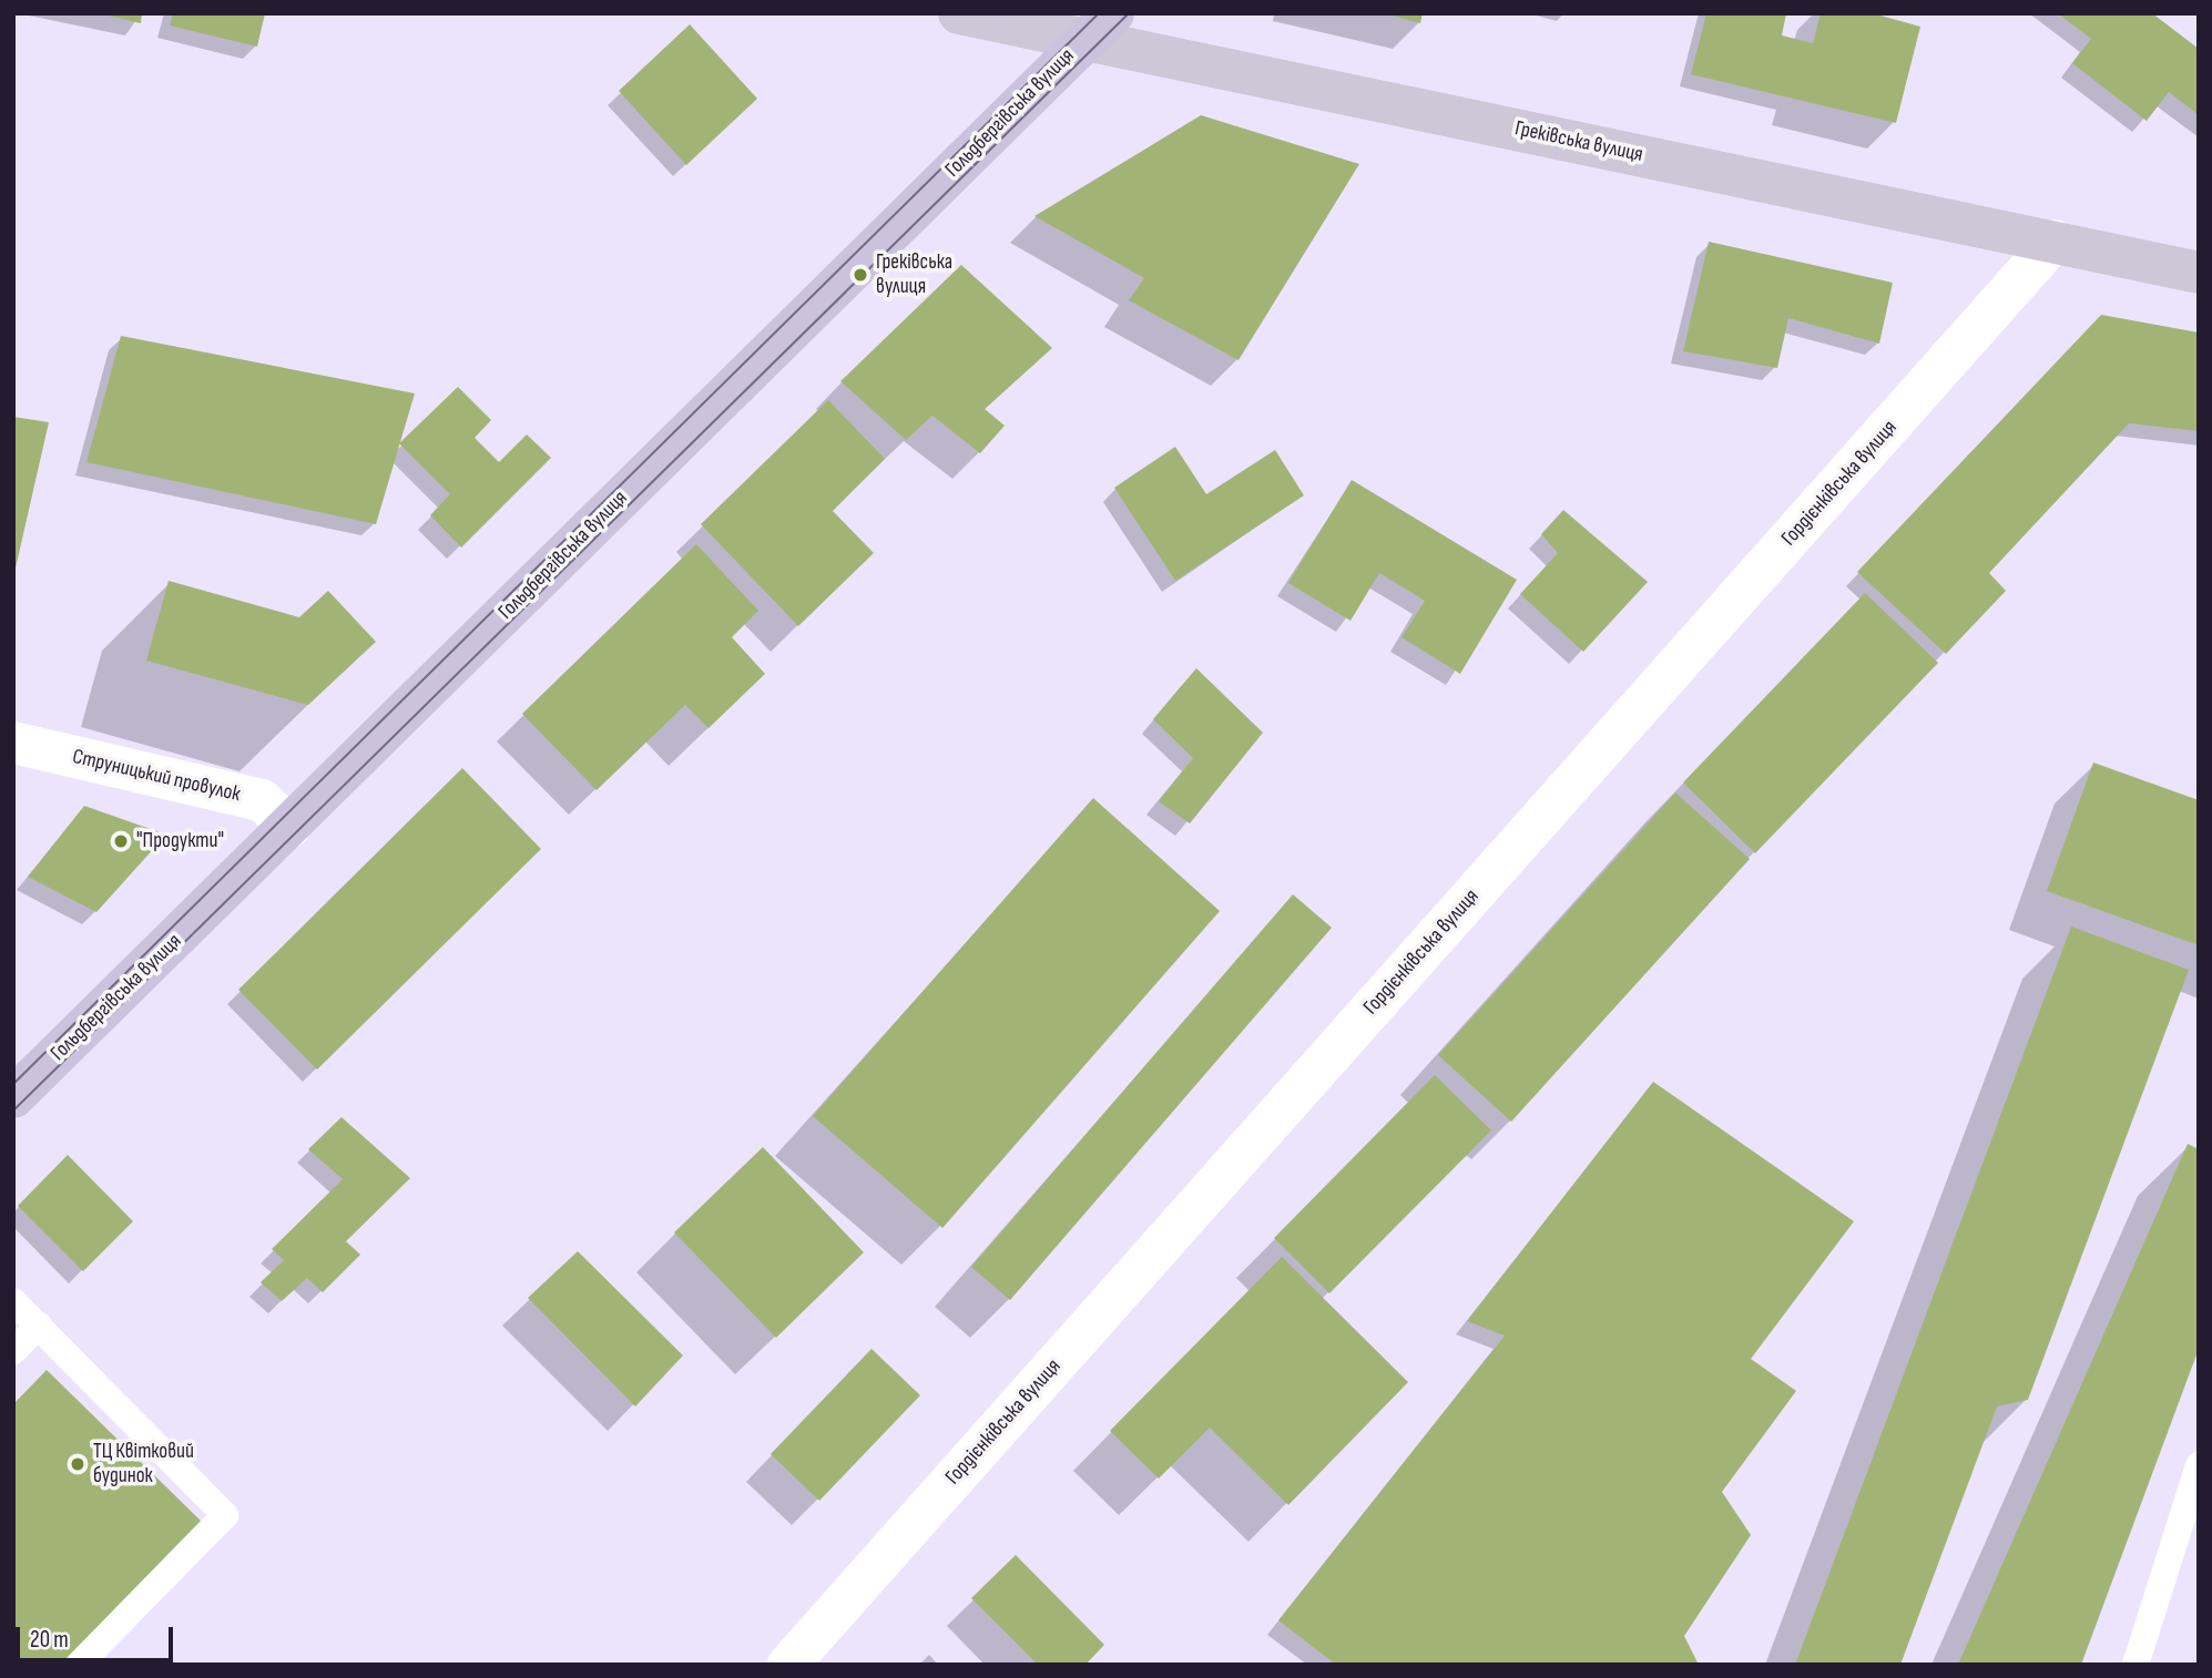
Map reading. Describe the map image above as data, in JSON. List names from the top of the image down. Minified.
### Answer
{"streets":{"main road":["Гольдбергівська вулиця"],"street":["Греківська вулиця","Гордієнківська вулиця","Струницький провулок"]},"crossings":[["Гольдбергівська вулиця","Греківська вулиця"],["Гольдбергівська вулиця","Струницький провулок"],["Греківська вулиця","Гордієнківська вулиця"]],"places":["Греківська вулиця","\"Продукти\"","ТЦ Квітковий будинок"],"scale_bar":"20 m"}
